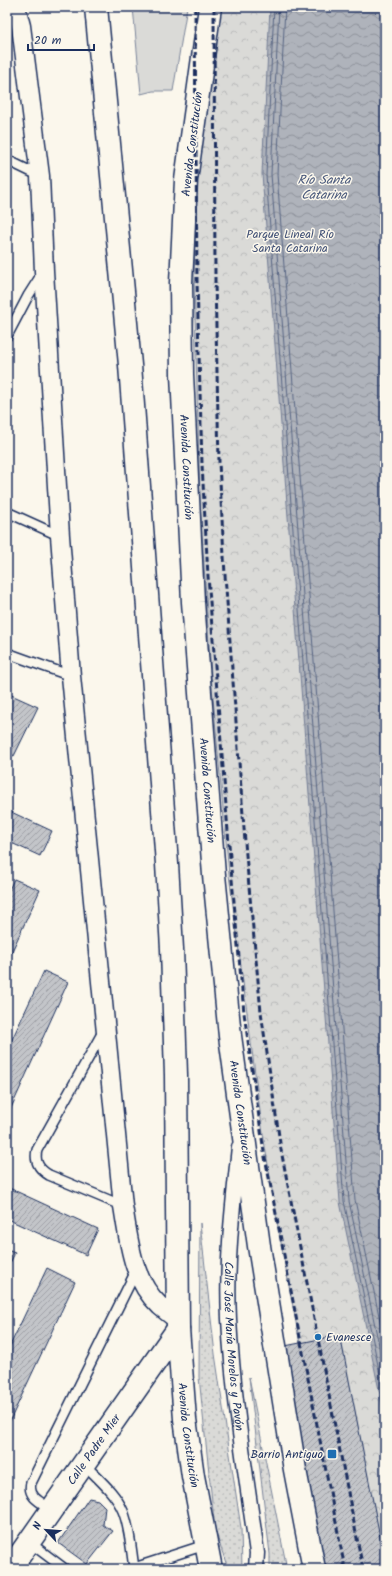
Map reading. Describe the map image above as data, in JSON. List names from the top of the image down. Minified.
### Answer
{"streets":{"main road":["Avenida Constitución","Calle Padre Mier"],"street":["Calle José María Morelos y Pavón"]},"crossings":[["Avenida Constitución","Calle José María Morelos y Pavón"],["Avenida Constitución","Calle Padre Mier"]],"water":["Río Santa Catarina"],"parks":["Parque Lineal Río Santa Catarina"],"places":{"other":["Evanesce"],"transit":["Barrio Antiguo"]},"scale_bar":"20 m","north":"top left"}
